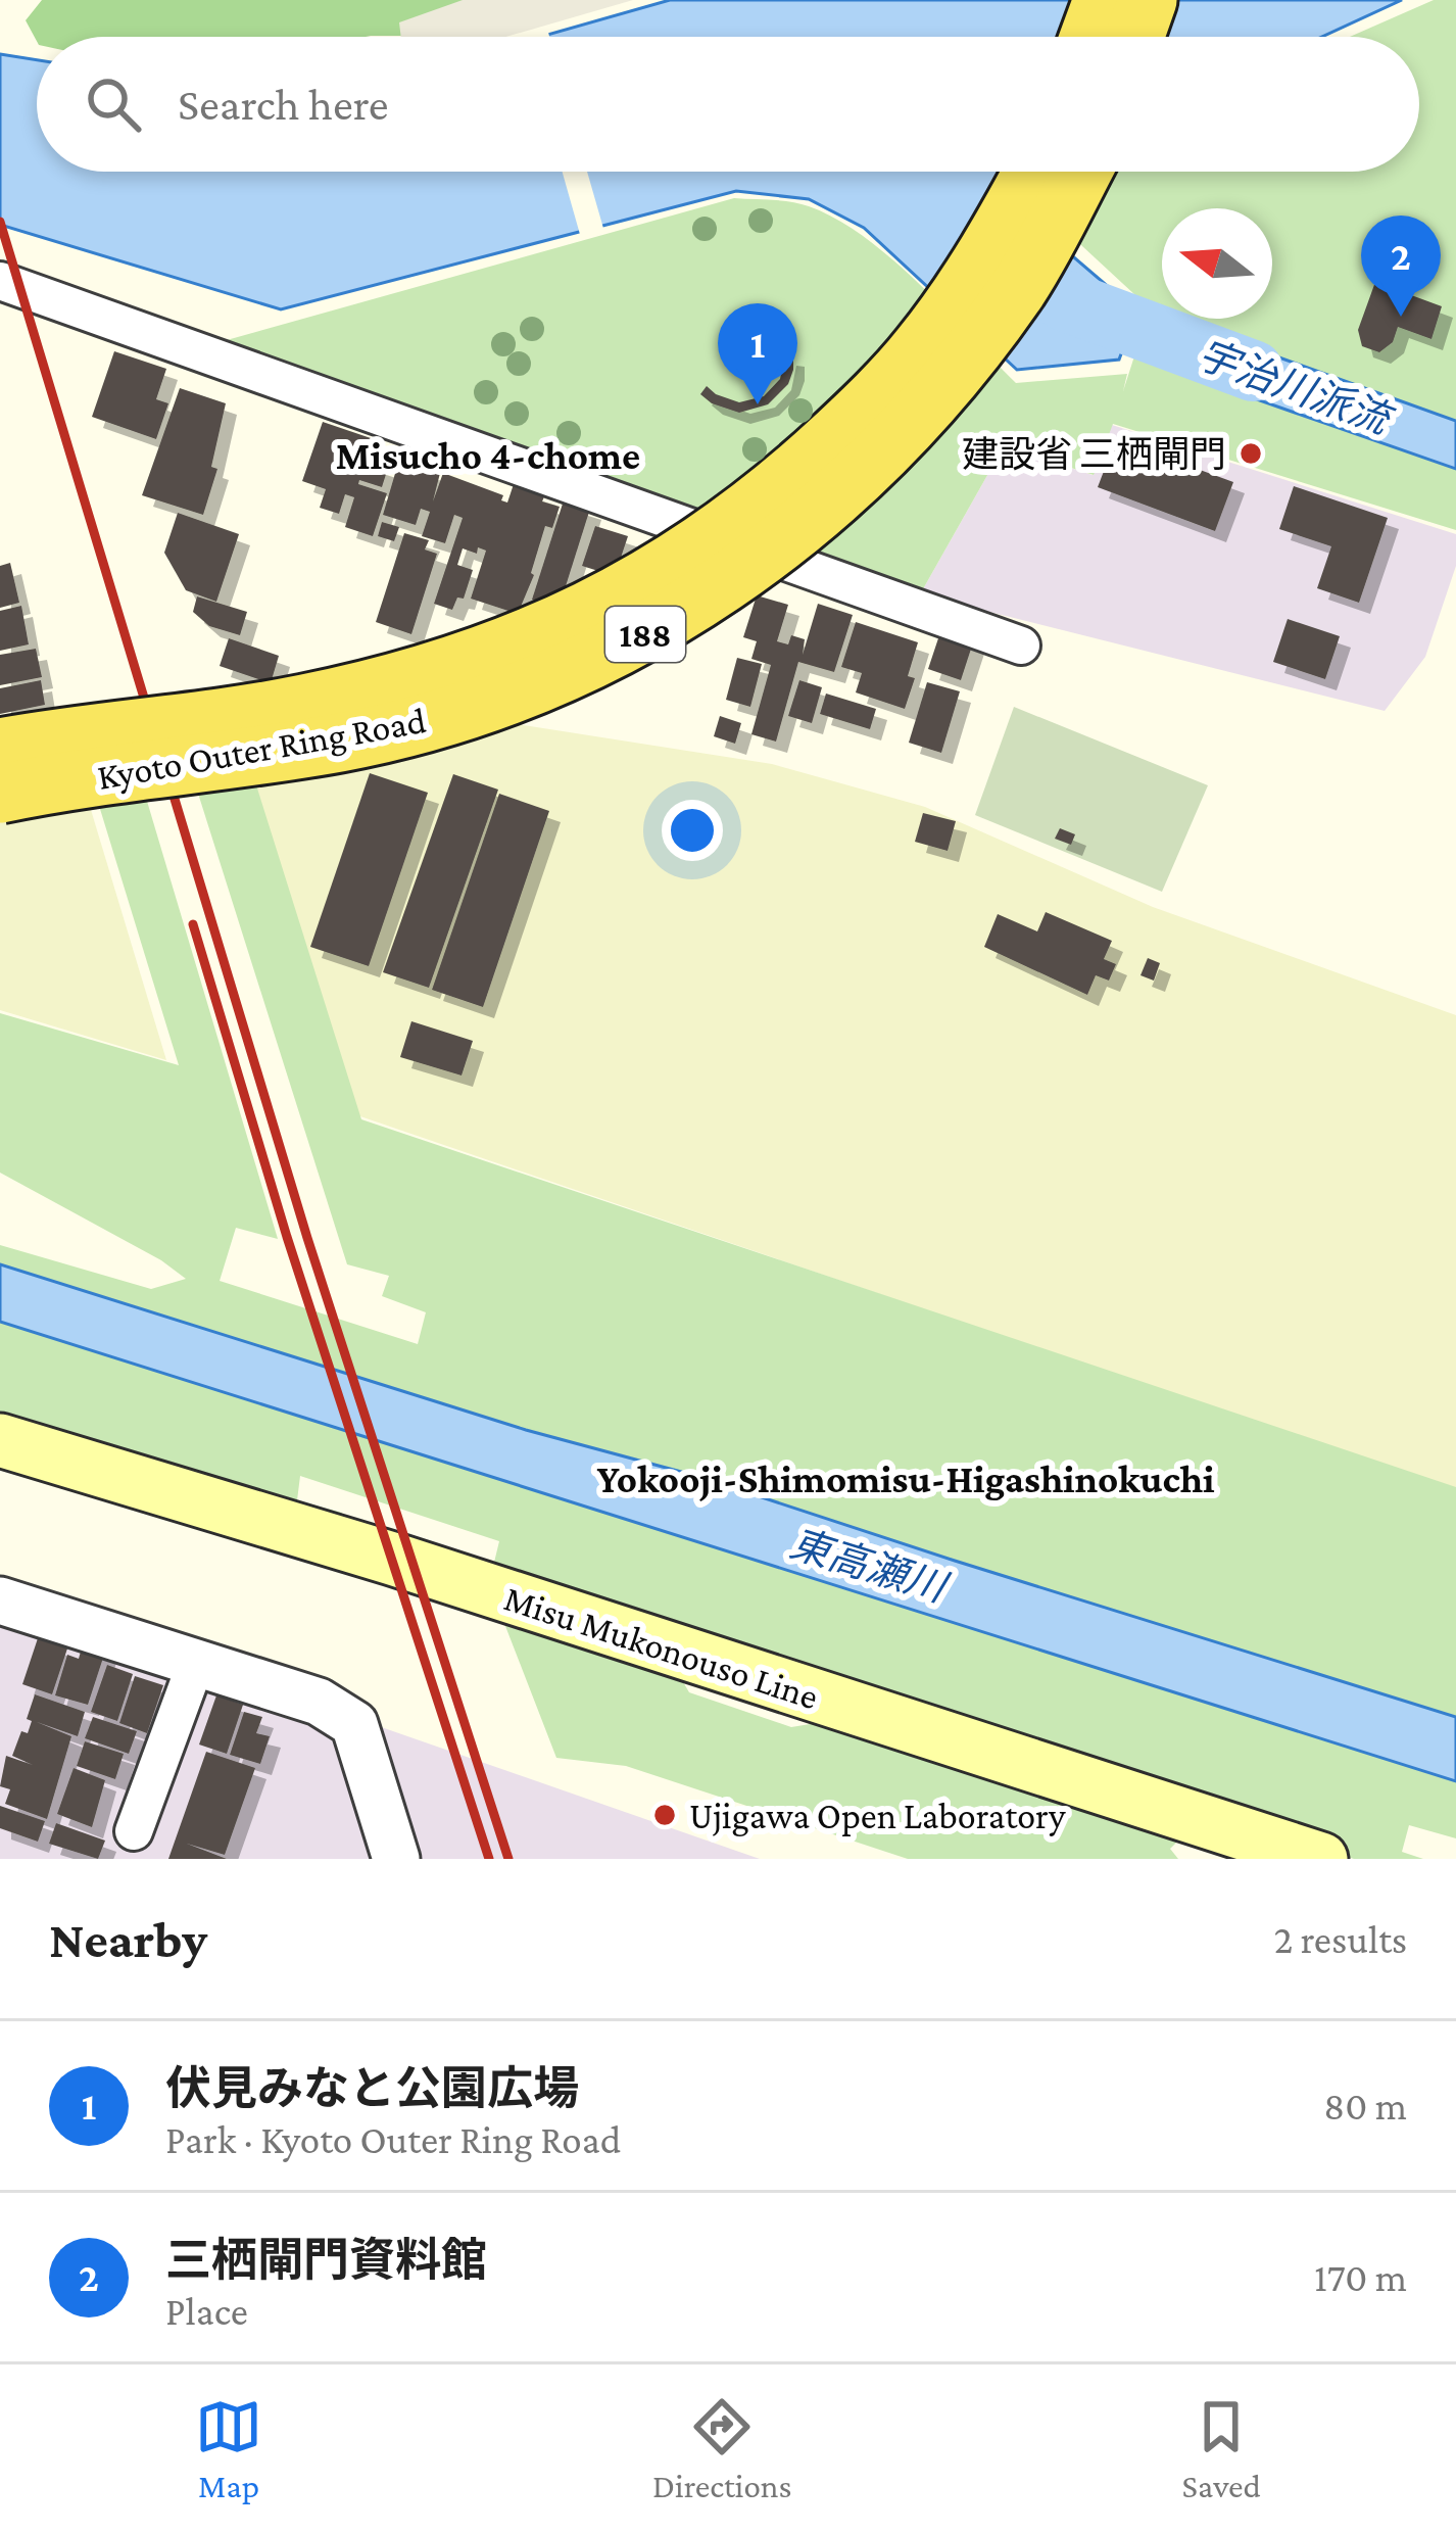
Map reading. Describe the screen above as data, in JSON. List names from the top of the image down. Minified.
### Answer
{"streets":{"main road":["188","Kyoto Outer Ring Road","Misu Mukonouso Line"]},"districts":["Misucho 4-chome","Yokooji-Shimomisu-Higashinokuchi"],"water":["宇治川派流","東高瀬川"],"places":["建設省 三栖閘門","Ujigawa Open Laboratory"],"north":"left","page":{"search":"Search here","pins":["2","1"],"heading":["Nearby","2 results"],"list":[{"mark":"1","name":"伏見みなと公園広場","note":"Park · Kyoto Outer Ring Road","value":"80 m"},{"mark":"2","name":"三栖閘門資料館","note":"Place","value":"170 m"}],"nav":["Map","Directions","Saved"]}}
